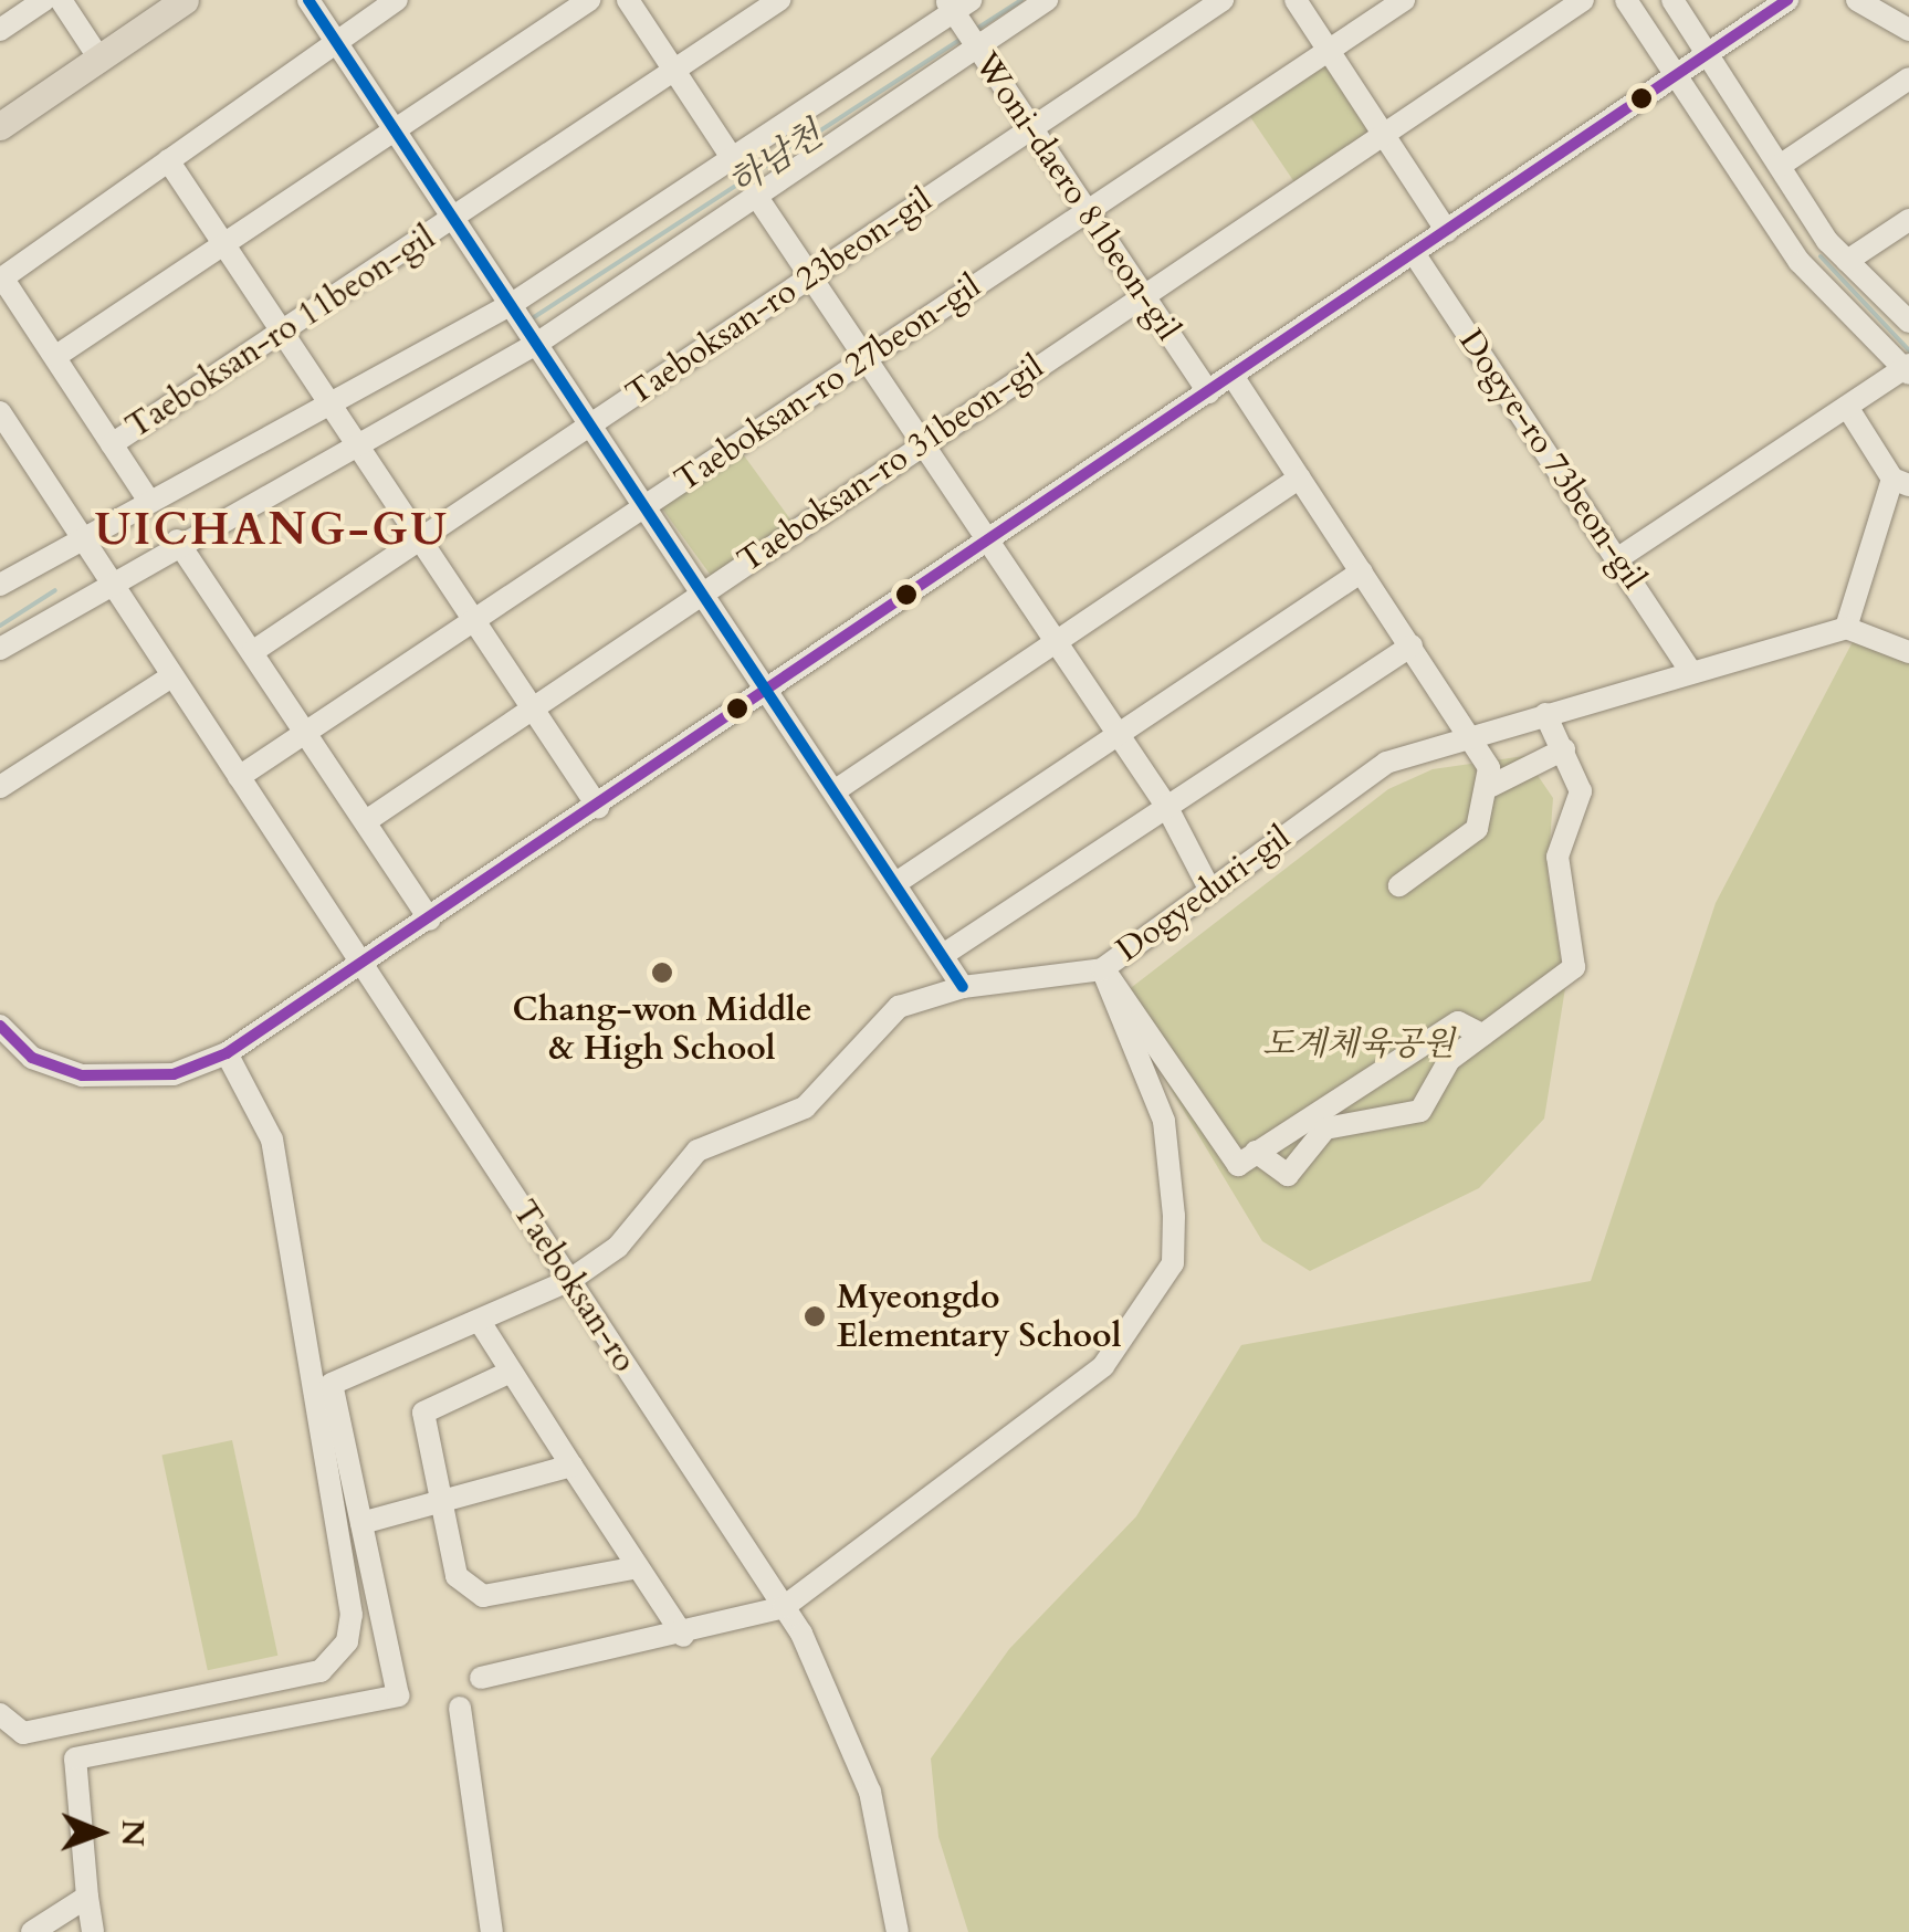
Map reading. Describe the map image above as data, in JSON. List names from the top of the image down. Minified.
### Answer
{"streets":{"street":["Woni-daero 81beon-gil","Taeboksan-ro 23beon-gil","Taeboksan-ro 11beon-gil","Taeboksan-ro 27beon-gil","Dogye-ro 73beon-gil","Taeboksan-ro 31beon-gil","Dogyeduri-gil","Taeboksan-ro"]},"crossings":[["Woni-daero 81beon-gil","Taeboksan-ro 23beon-gil"],["Woni-daero 81beon-gil","Taeboksan-ro 27beon-gil"],["Woni-daero 81beon-gil","Taeboksan-ro 31beon-gil"],["Taeboksan-ro 27beon-gil","Taeboksan-ro"],["Dogye-ro 73beon-gil","Dogyeduri-gil"],["Dogyeduri-gil","Taeboksan-ro"]],"districts":["UICHANG-GU"],"water":["하남천"],"parks":["도계체육공원"],"places":["Chang-won Middle & High School","Myeongdo Elementary School"],"north":"right"}
